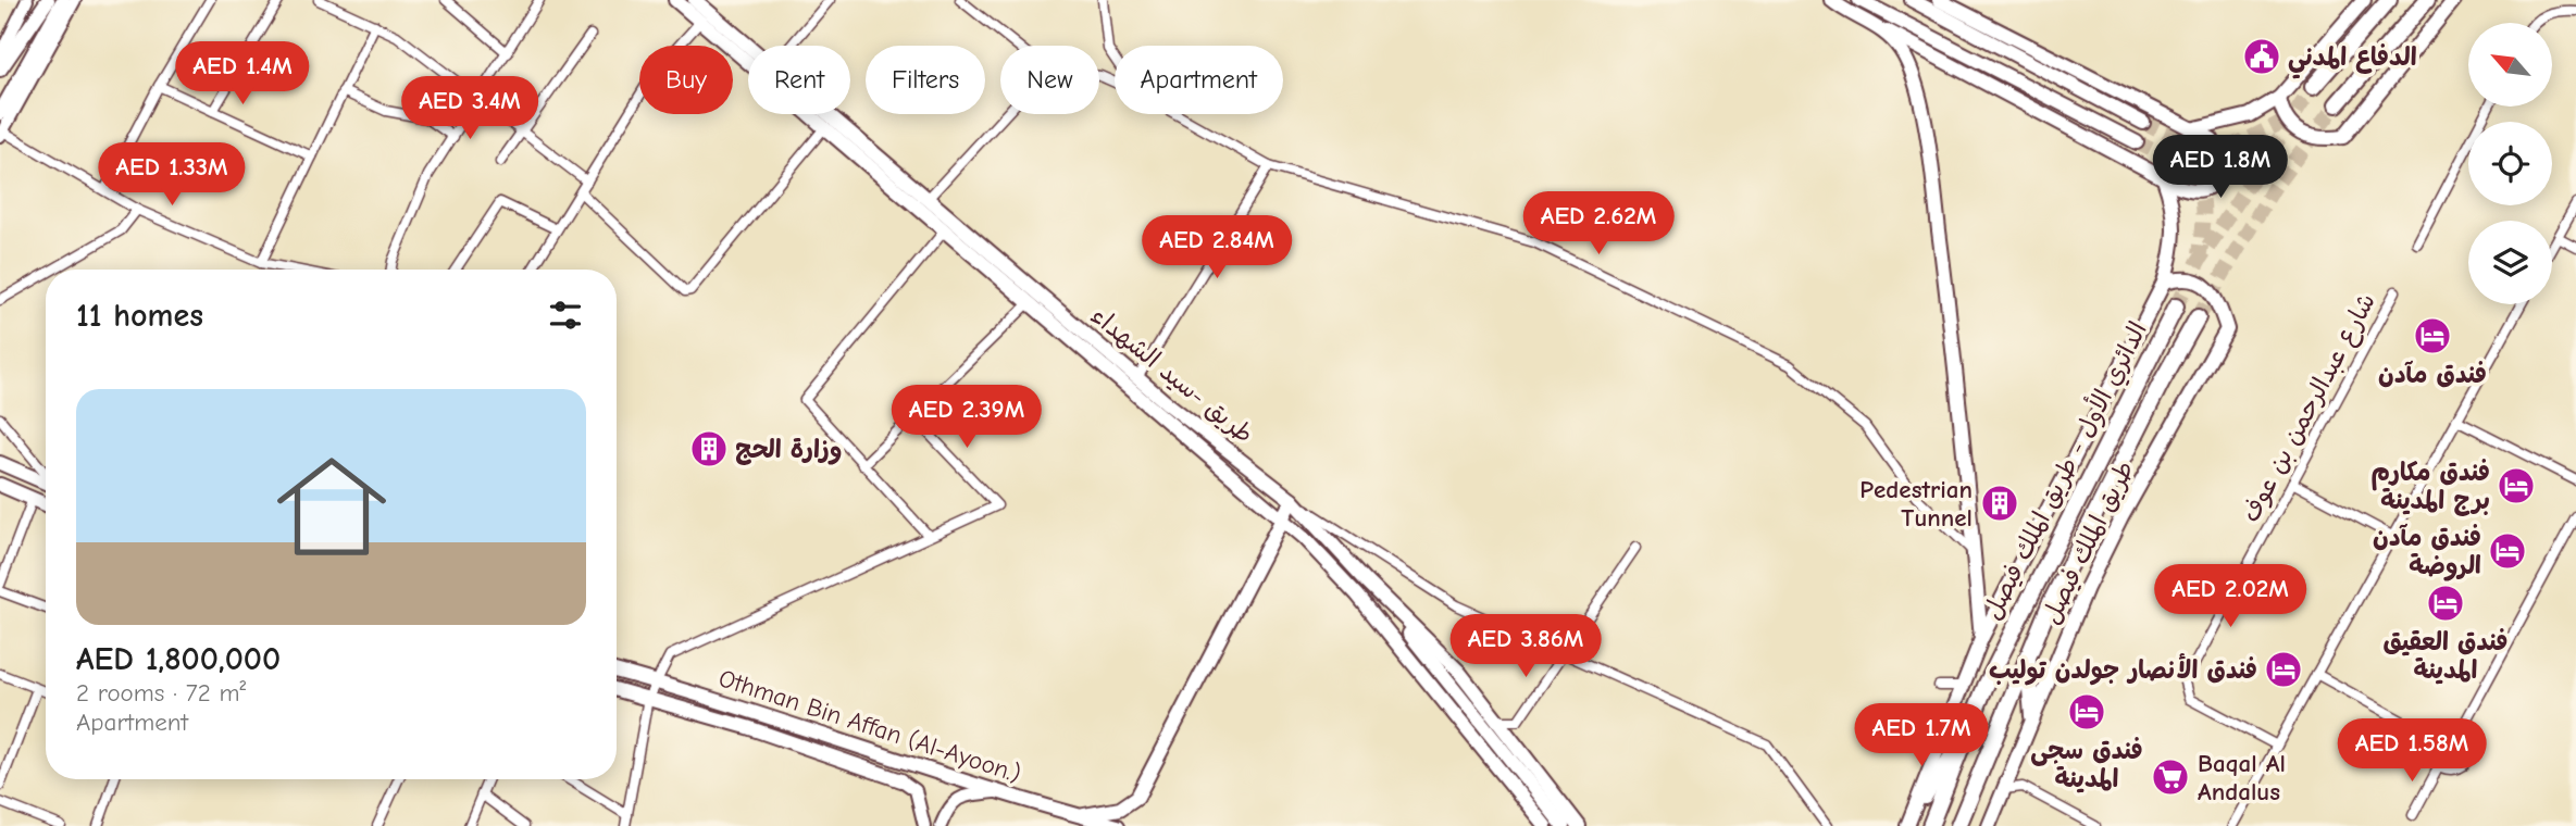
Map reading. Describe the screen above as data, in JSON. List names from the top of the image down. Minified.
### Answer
{"streets":{"highway":["الدائري الأول - طريق الملك فيصل"],"main road":["طريق -سيد الشهداء","طريق الملك فيصل","Othman Bin Affan (Al-Ayoon.)"],"street":["شارع عبدالرحمن بن عوف"]},"places":{"public building":["الدفاع المدني"],"hotel":["فندق مآدن","فندق مكارم برج المدينة","فندق مآدن الروضة","فندق العقيق المدينة","فندق الأنصار جولدن توليب","فندق سجى المدينة"],"building":["وزارة الحج","Pedestrian Tunnel"],"supermarket":["Baqal Al Andalus"]},"north":"top left","page":{"price":["AED 1.4M","AED 3.4M","AED 1.8M","AED 1.33M","AED 2.62M","AED 2.84M","AED 2.39M","AED 2.02M","AED 3.86M","AED 1.7M","AED 1.58M"],"chip":["Buy","Rent","Filters","New","Apartment"],"heading":"11 homes","list":[{"name":"AED 1,800,000","note":"2 rooms · 72 m² · Apartment"}]}}
